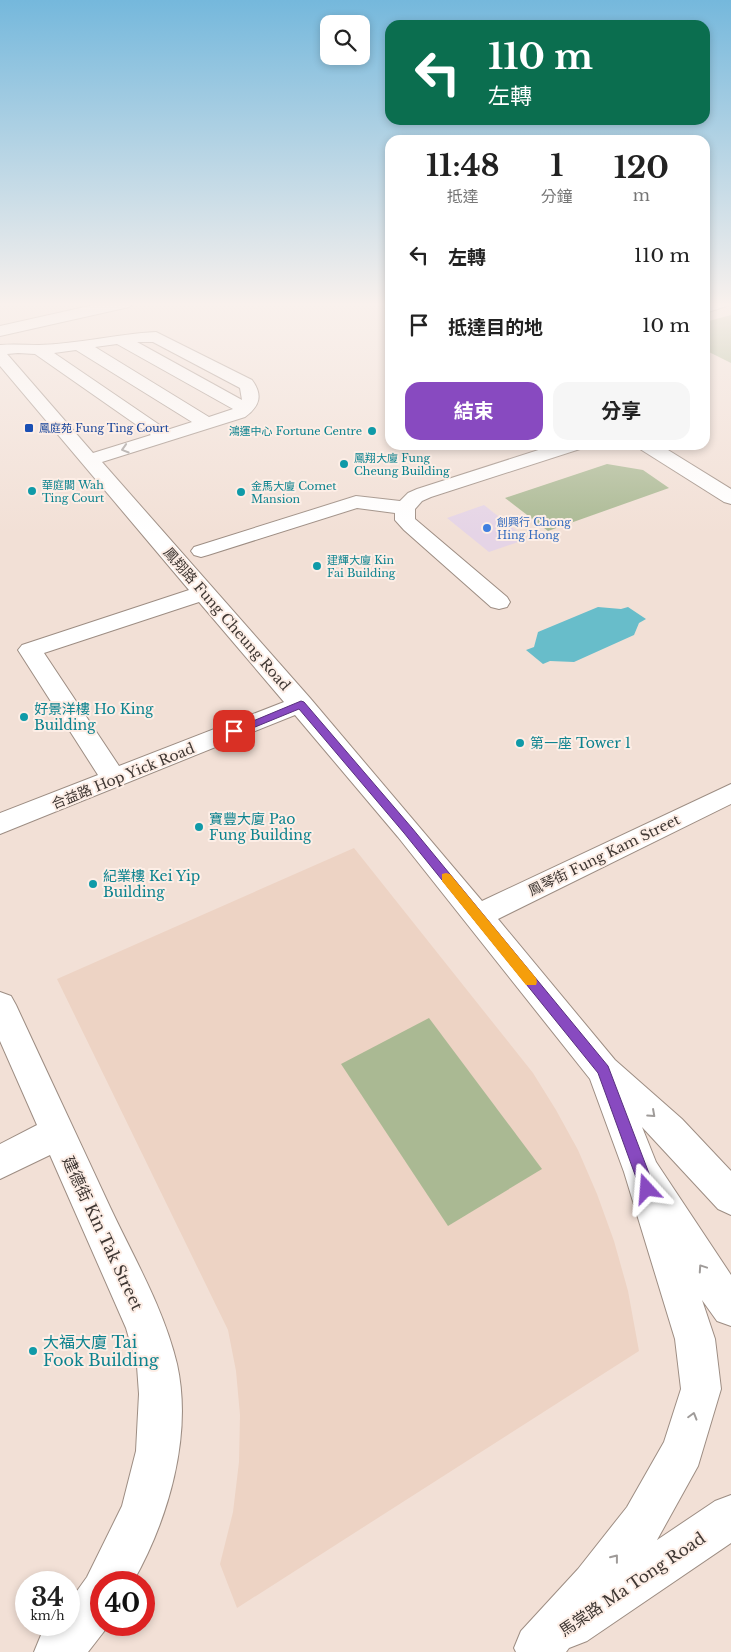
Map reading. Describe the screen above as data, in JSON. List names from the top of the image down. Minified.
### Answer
{"streets":{"street":["鳳翔路 Fung Cheung Road","合益路 Hop Yick Road","鳳琴街 Fung Kam Street","建德街 Kin Tak Street","馬棠路 Ma Tong Road"]},"crossings":[["鳳翔路 Fung Cheung Road","合益路 Hop Yick Road"],["鳳翔路 Fung Cheung Road","鳳琴街 Fung Kam Street"]],"places":{"transit":["鳳庭苑 Fung Ting Court"],"other":["鴻運中心 Fortune Centre","鳳翔大廈 Fung Cheung Building","華庭閣 Wah Ting Court","金馬大廈 Comet Mansion","創興行 Chong Hing Hong","建輝大廈 Kin Fai Building","好景洋樓 Ho King Building","第一座 Tower 1","寶豐大廈 Pao Fung Building","紀業樓 Kei Yip Building","大福大廈 Tai Fook Building"]},"page":{"turn":["110 m","左轉"],"eta":["11:48","抵達","1","分鐘","120","m"],"list":[{"name":"左轉","value":"110 m"},{"name":"抵達目的地","value":"10 m"}],"buttons":["結束","分享"],"speed":"34 km/h","limit":"40"}}
